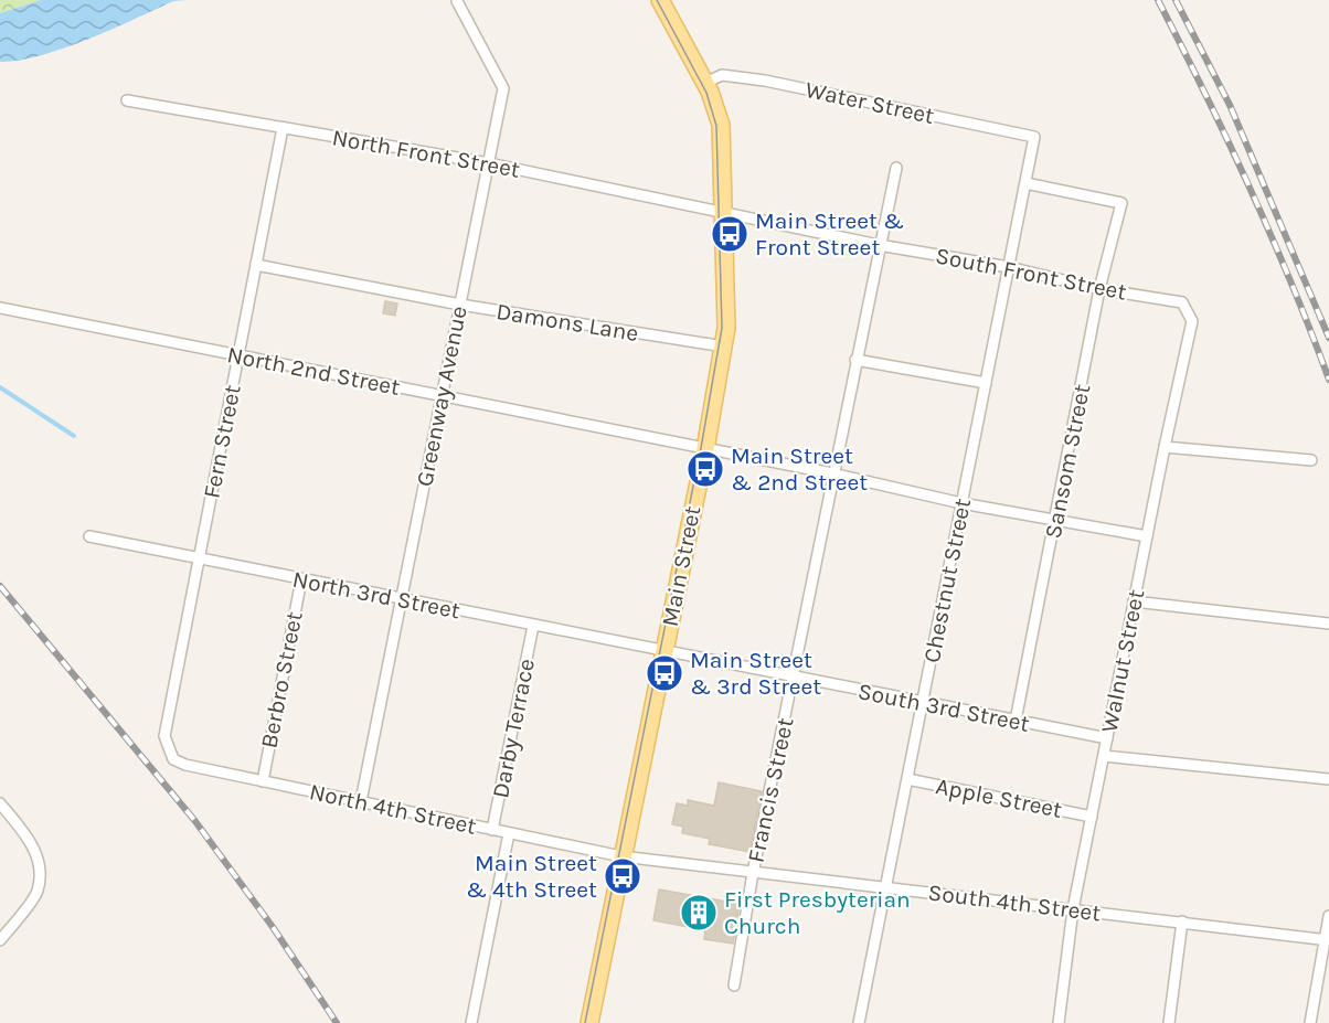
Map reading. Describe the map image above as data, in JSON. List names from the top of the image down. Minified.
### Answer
{"streets":{"main road":["Main Street"],"street":["Water Street","North Front Street","South Front Street","Damons Lane","North 2nd Street","Greenway Avenue","Fern Street","Sansom Street","Chestnut Street","North 3rd Street","Walnut Street","Berbro Street","South 3rd Street","Darby Terrace","Francis Street","Apple Street","North 4th Street","South 4th Street"]},"crossings":[["Water Street","Main Street"],["Water Street","Chestnut Street"],["North Front Street","South Front Street"],["North Front Street","Greenway Avenue"],["North Front Street","Fern Street"],["North Front Street","Main Street"],["South Front Street","Sansom Street"],["South Front Street","Main Street"],["South Front Street","Chestnut Street"],["South Front Street","Walnut Street"],["South Front Street","Francis Street"],["Damons Lane","Greenway Avenue"],["Damons Lane","Fern Street"],["Damons Lane","Main Street"],["North 2nd Street","Greenway Avenue"],["North 2nd Street","Fern Street"],["North 2nd Street","Sansom Street"],["North 2nd Street","Main Street"],["North 2nd Street","Chestnut Street"],["North 2nd Street","Walnut Street"],["North 2nd Street","Francis Street"],["Greenway Avenue","North 3rd Street"],["Greenway Avenue","North 4th Street"],["Fern Street","North 3rd Street"],["Fern Street","North 4th Street"],["Sansom Street","Chestnut Street"],["Sansom Street","South 3rd Street"],["Main Street","North 3rd Street"],["Main Street","South 3rd Street"],["Main Street","North 4th Street"],["Main Street","South 4th Street"],["Chestnut Street","South 3rd Street"],["Chestnut Street","Apple Street"],["Chestnut Street","South 4th Street"],["North 3rd Street","Berbro Street"],["North 3rd Street","South 3rd Street"],["North 3rd Street","Darby Terrace"],["Walnut Street","South 3rd Street"],["Walnut Street","Apple Street"],["Walnut Street","South 4th Street"],["Berbro Street","North 4th Street"],["South 3rd Street","Francis Street"],["Darby Terrace","North 4th Street"],["Francis Street","South 4th Street"],["North 4th Street","South 4th Street"]],"places":{"bus stop":["Main Street & Front Street","Main Street & 2nd Street","Main Street & 3rd Street","Main Street & 4th Street"],"building":["First Presbyterian Church"]}}
